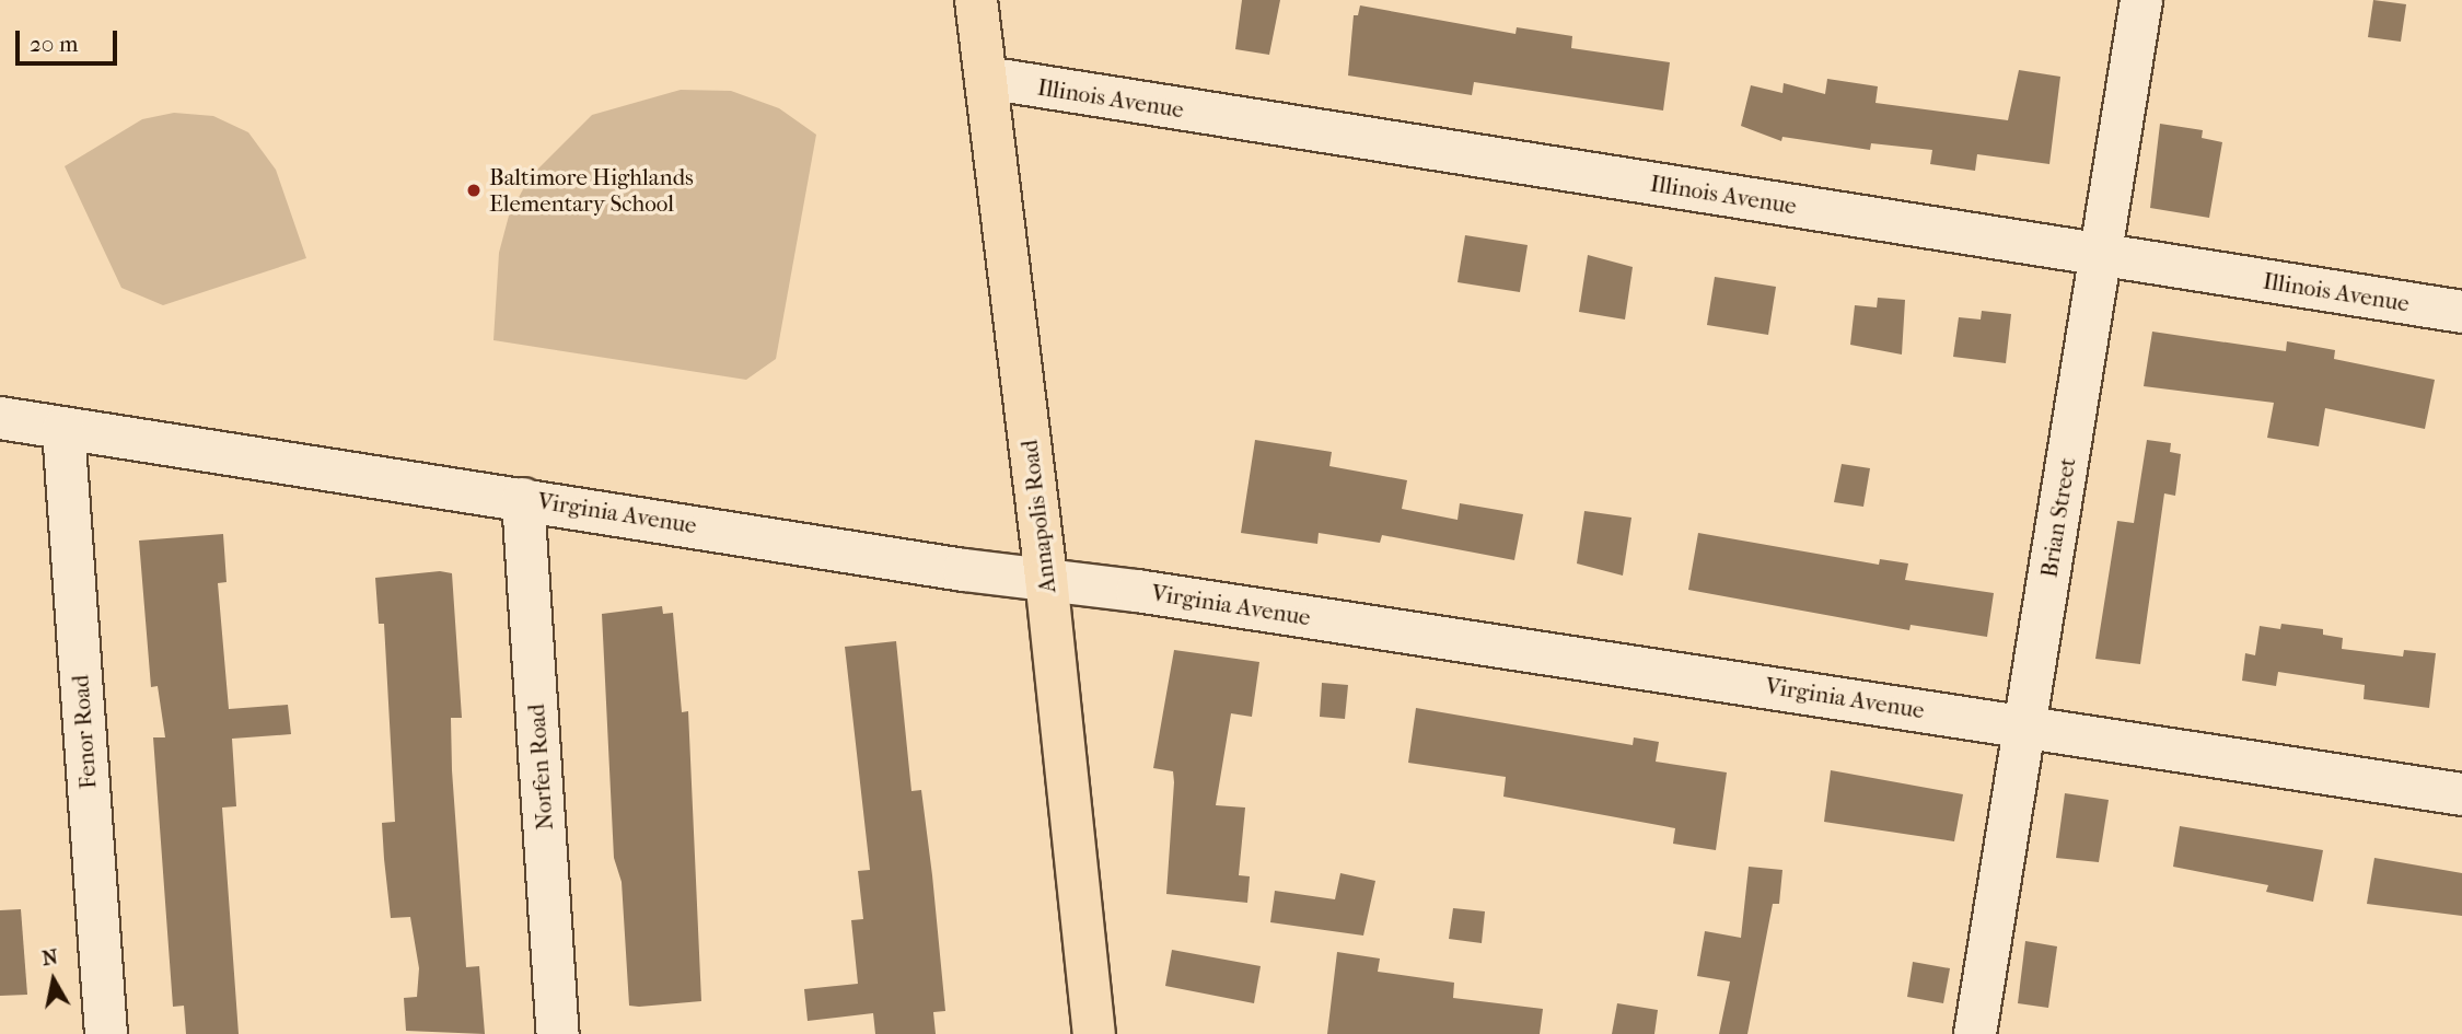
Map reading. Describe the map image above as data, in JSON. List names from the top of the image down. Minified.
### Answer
{"streets":{"main road":["Annapolis Road"],"street":["Illinois Avenue","Virginia Avenue","Brian Street","Fenor Road","Norfen Road"]},"crossings":[["Illinois Avenue","Annapolis Road"],["Illinois Avenue","Brian Street"],["Virginia Avenue","Annapolis Road"],["Virginia Avenue","Brian Street"],["Virginia Avenue","Fenor Road"],["Virginia Avenue","Norfen Road"]],"places":["Baltimore Highlands Elementary School"],"scale_bar":"20 m","north":"top"}
